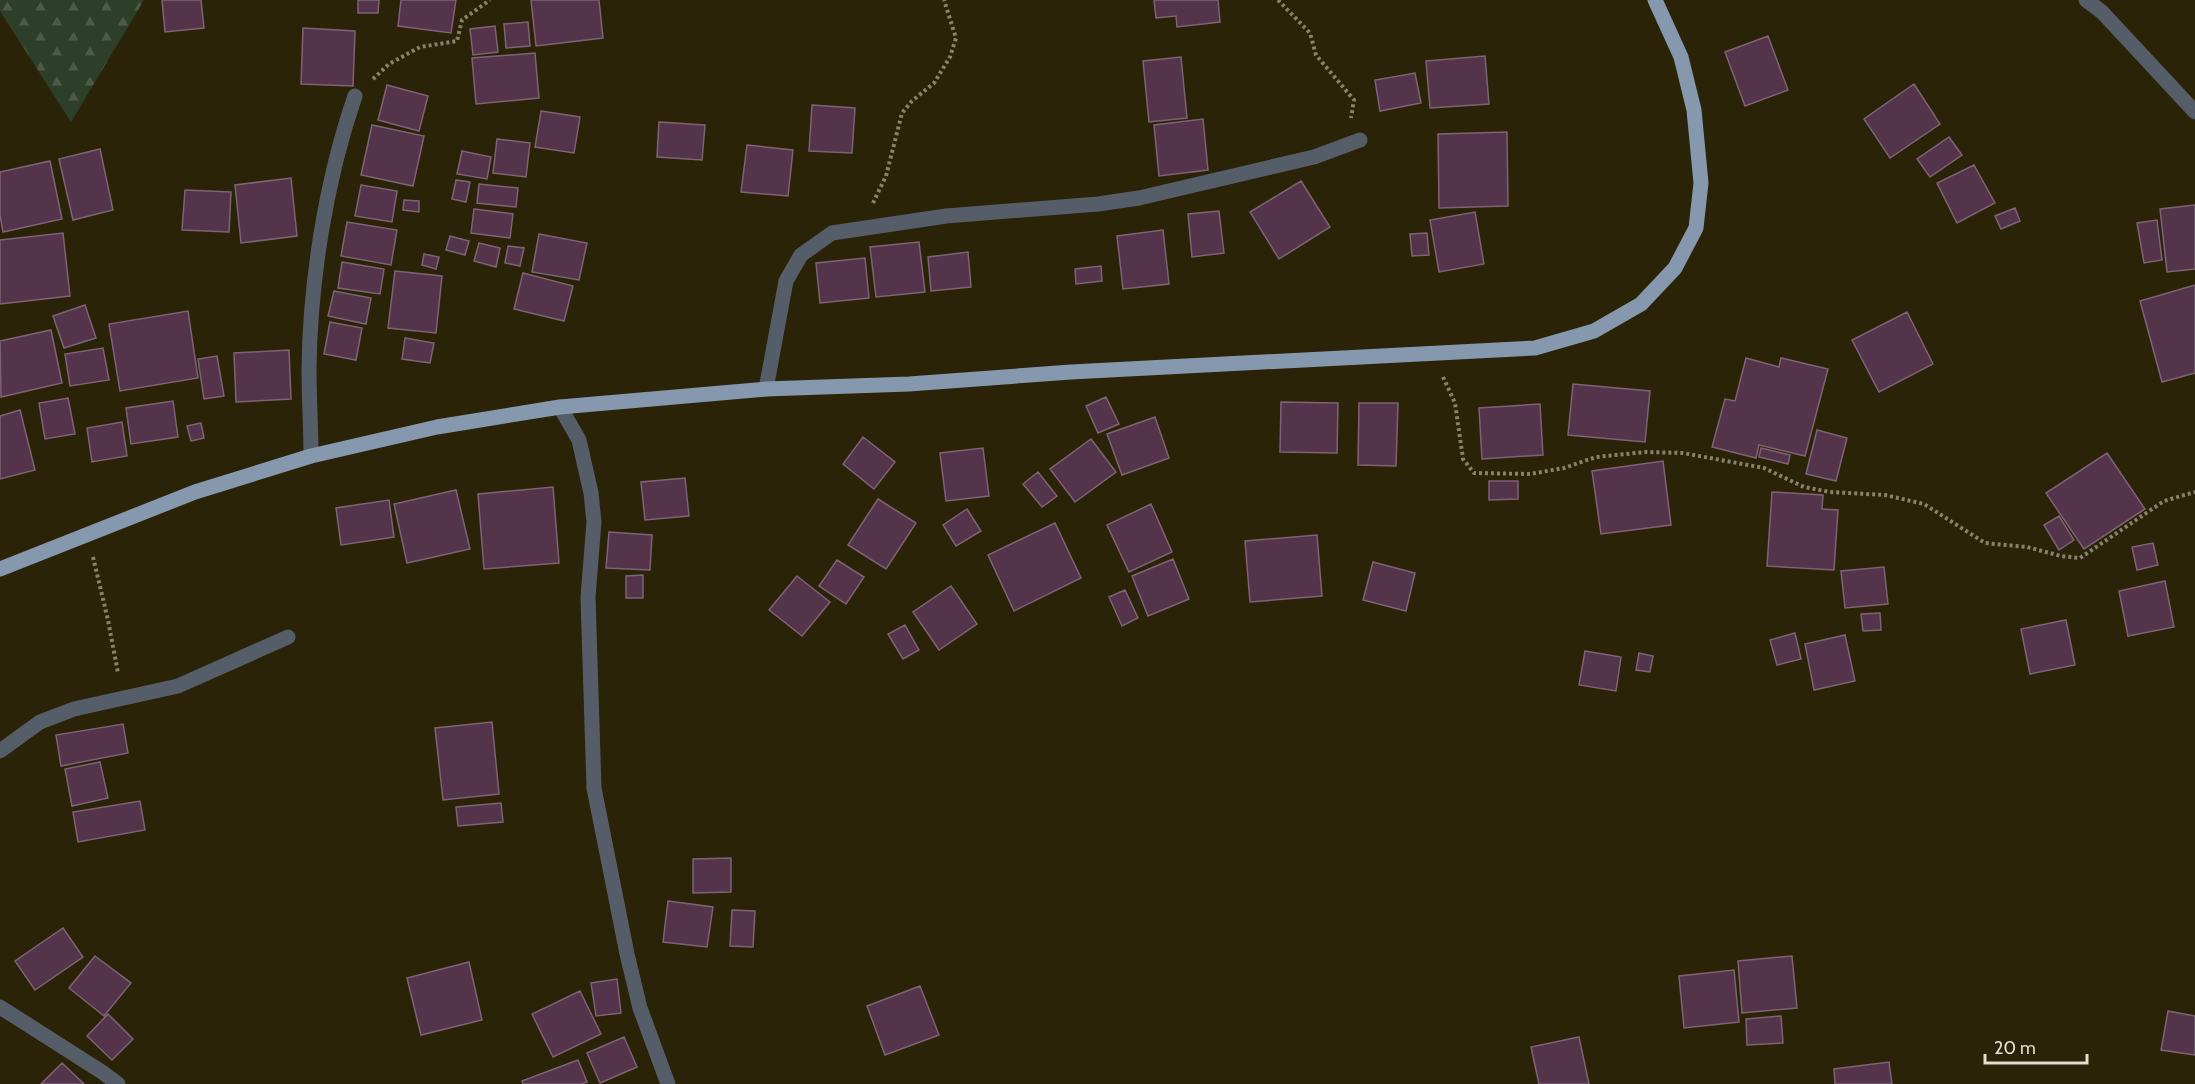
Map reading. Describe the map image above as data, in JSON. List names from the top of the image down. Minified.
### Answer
{"scale_bar":"20 m"}
